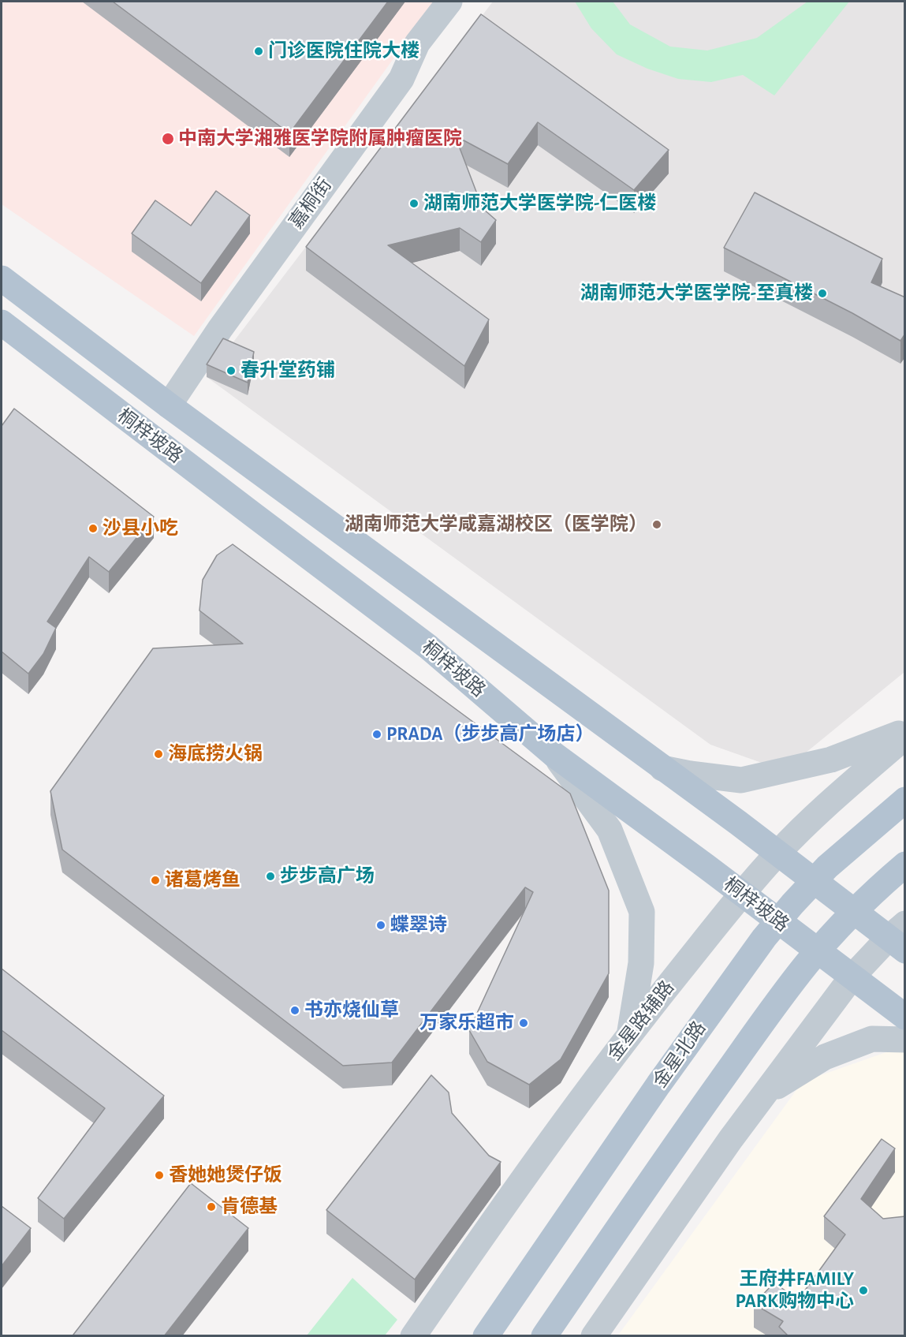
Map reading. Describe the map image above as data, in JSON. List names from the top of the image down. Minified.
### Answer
{"streets":{"main road":["桐梓坡路","金星北路"],"street":["嘉桐街","金星路辅路"]},"crossings":[["嘉桐街","桐梓坡路"],["桐梓坡路","金星路辅路"],["桐梓坡路","金星北路"]],"places":["门诊医院住院大楼","中南大学湘雅医学院附属肿瘤医院","湖南师范大学医学院-仁医楼","湖南师范大学医学院-至真楼","春升堂药铺","湖南师范大学咸嘉湖校区（医学院）","沙县小吃","PRADA（步步高广场店）","海底捞火锅","步步高广场","诸葛烤鱼","蝶翠诗","书亦烧仙草","万家乐超市","香她她煲仔饭","肯德基","王府井FAMILY PARK购物中心"]}
